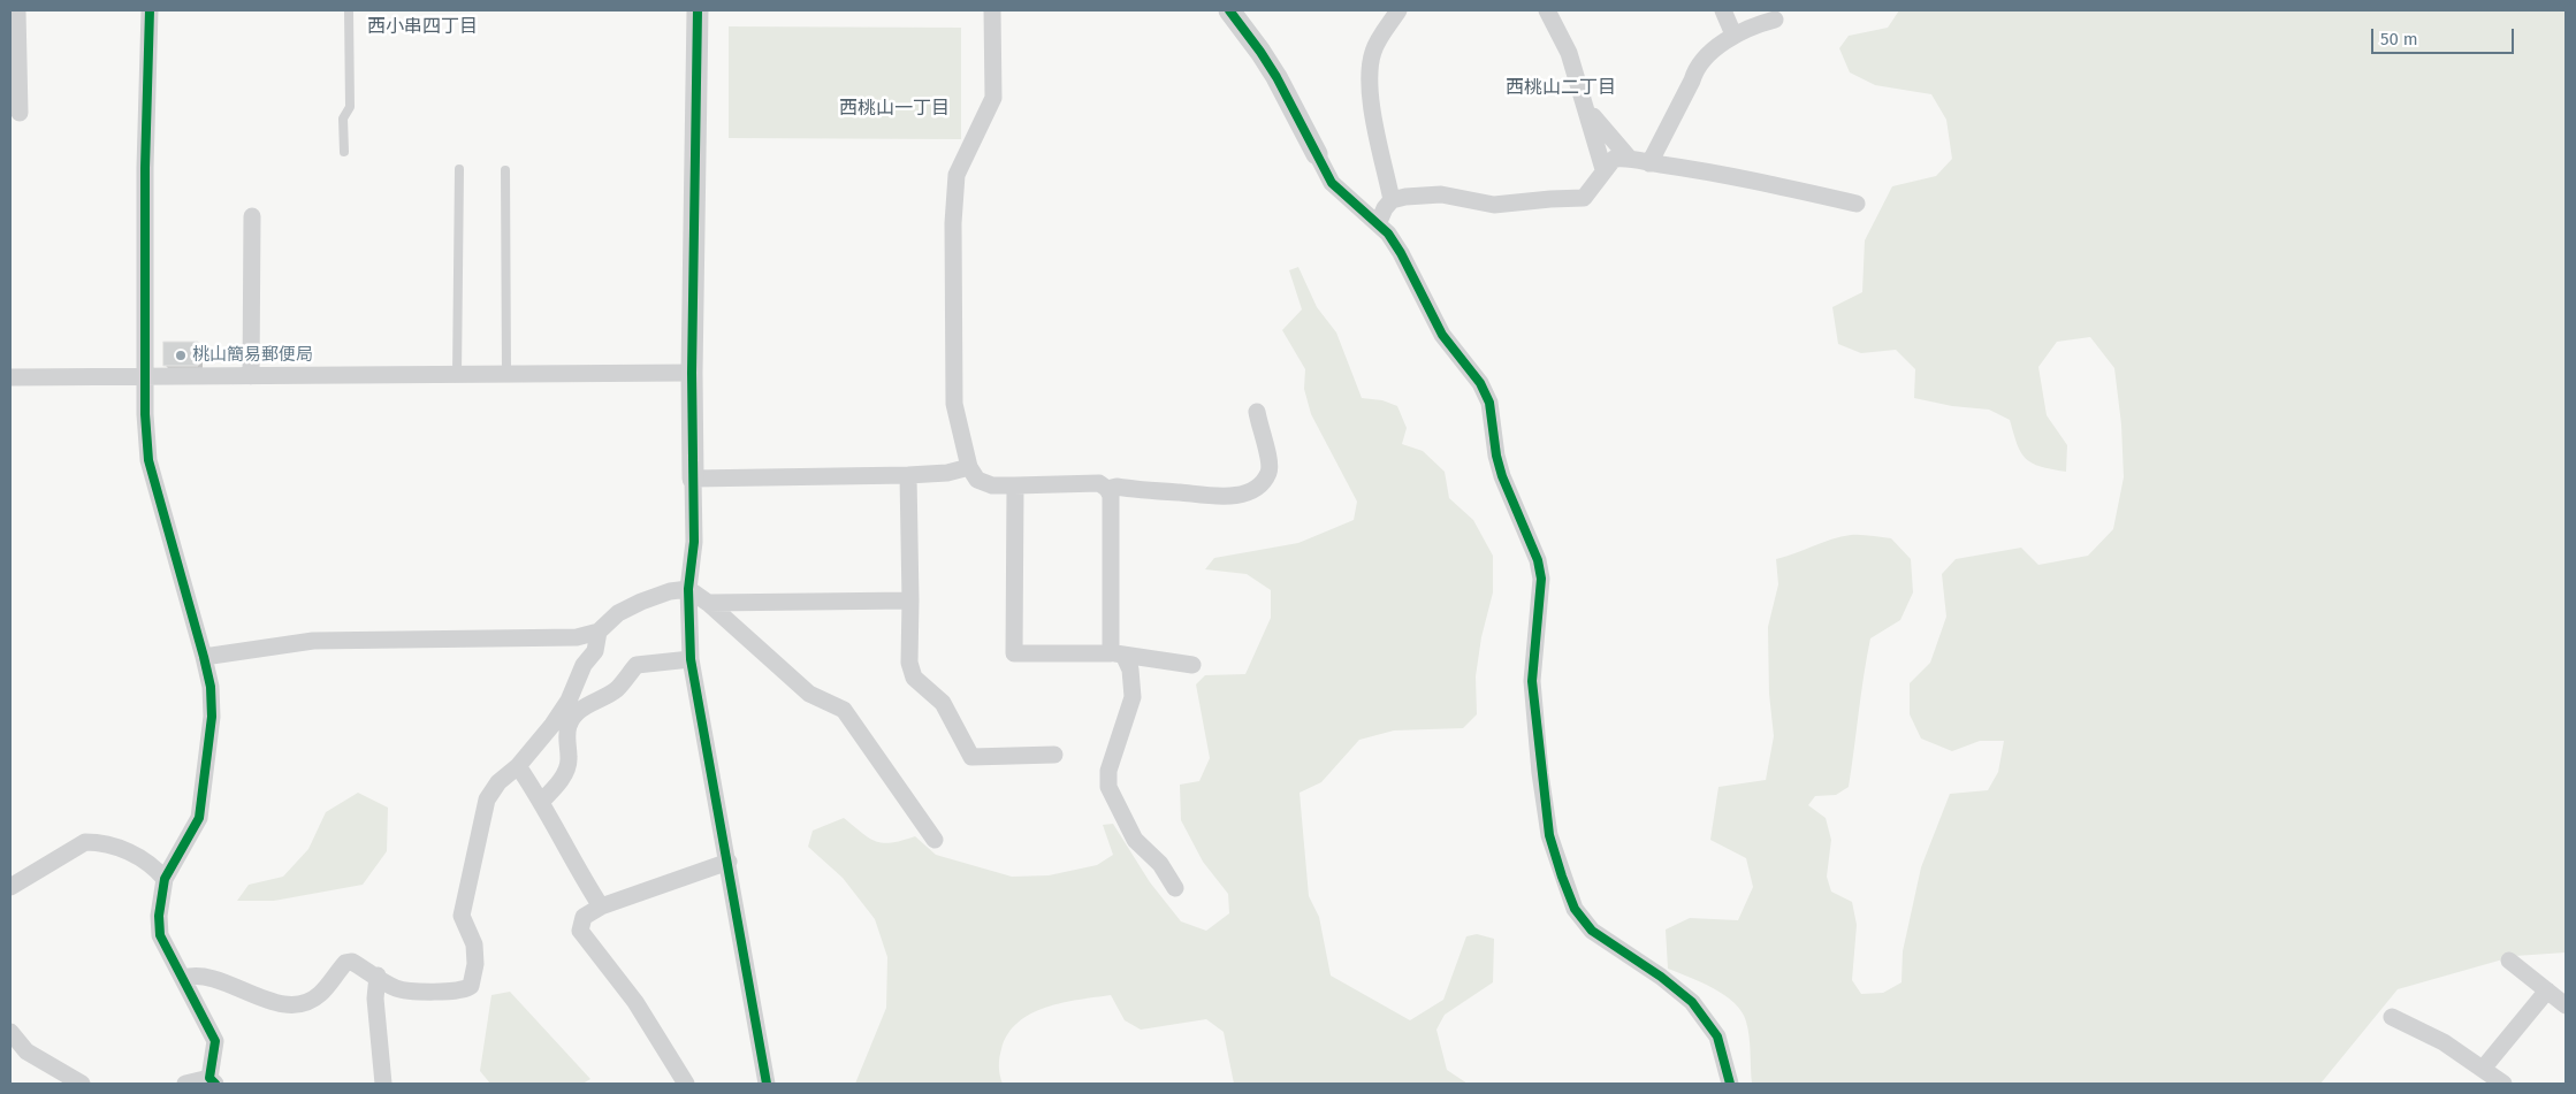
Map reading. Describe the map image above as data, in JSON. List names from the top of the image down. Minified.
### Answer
{"districts":["西小串四丁目","西桃山二丁目","西桃山一丁目"],"places":["桃山簡易郵便局"],"scale_bar":"50 m"}
